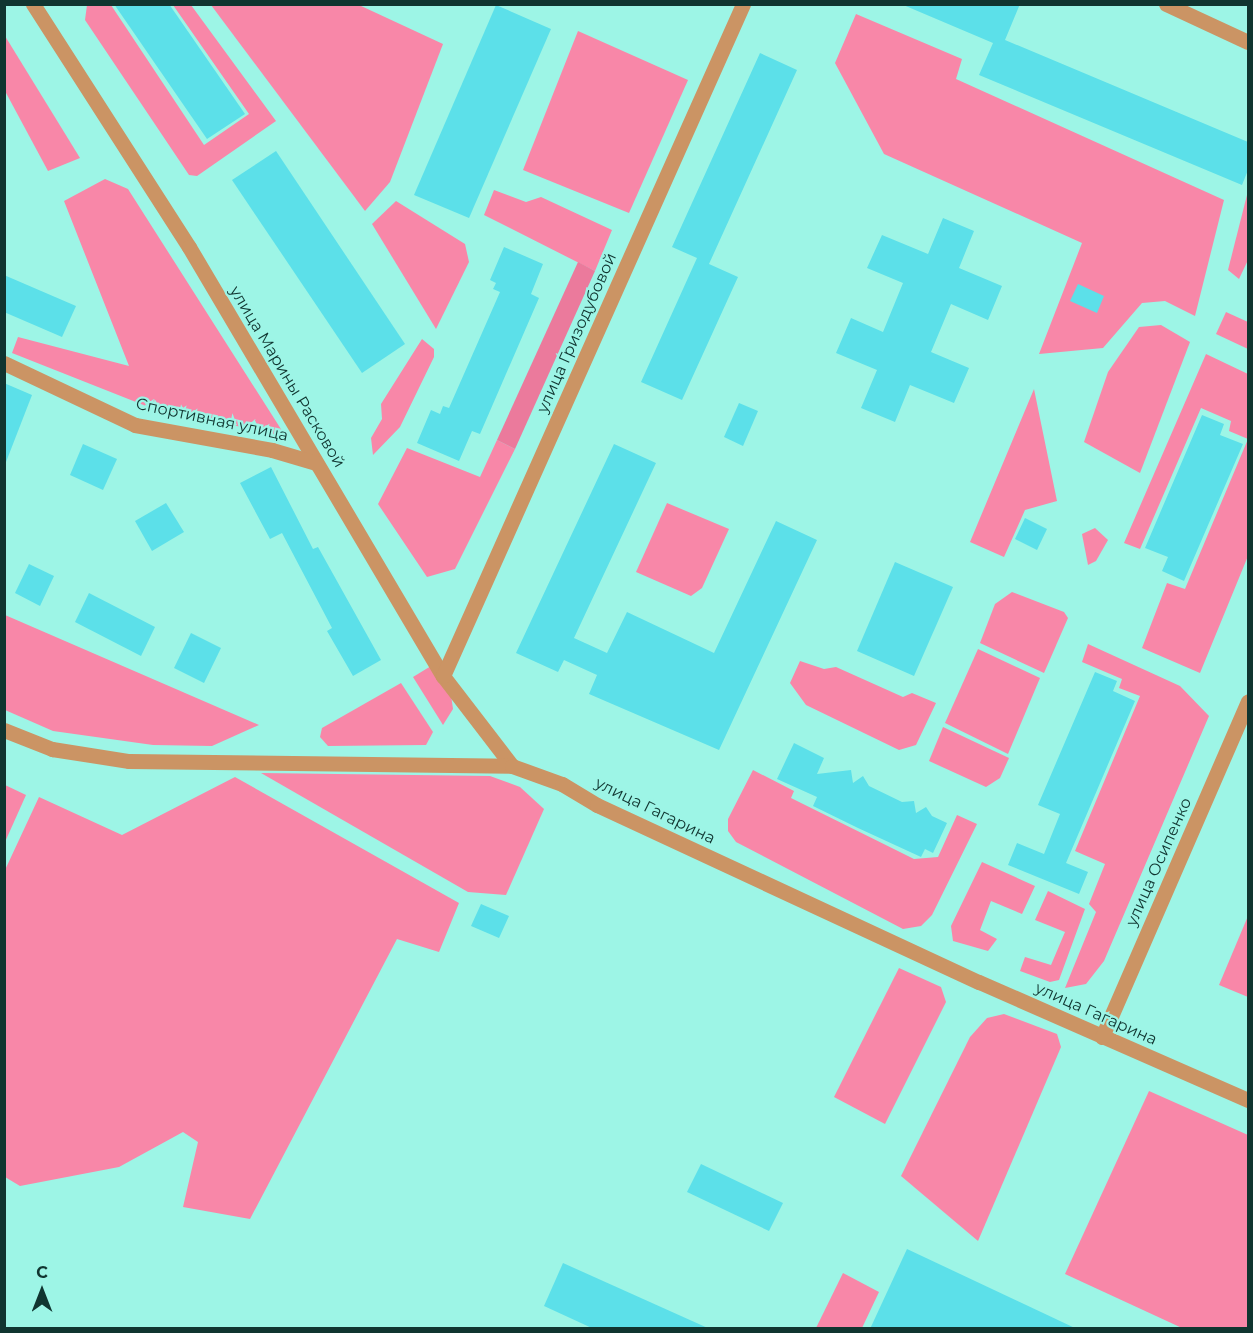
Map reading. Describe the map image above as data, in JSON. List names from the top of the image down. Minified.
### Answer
{"streets":{"street":["улица Гризодубовой","улица Марины Расковой","Спортивная улица","улица Гагарина","улица Осипенко"]},"crossings":[["улица Гризодубовой","улица Марины Расковой"],["улица Марины Расковой","Спортивная улица"],["улица Марины Расковой","улица Гагарина"],["улица Гагарина","улица Осипенко"]],"north":"top"}
